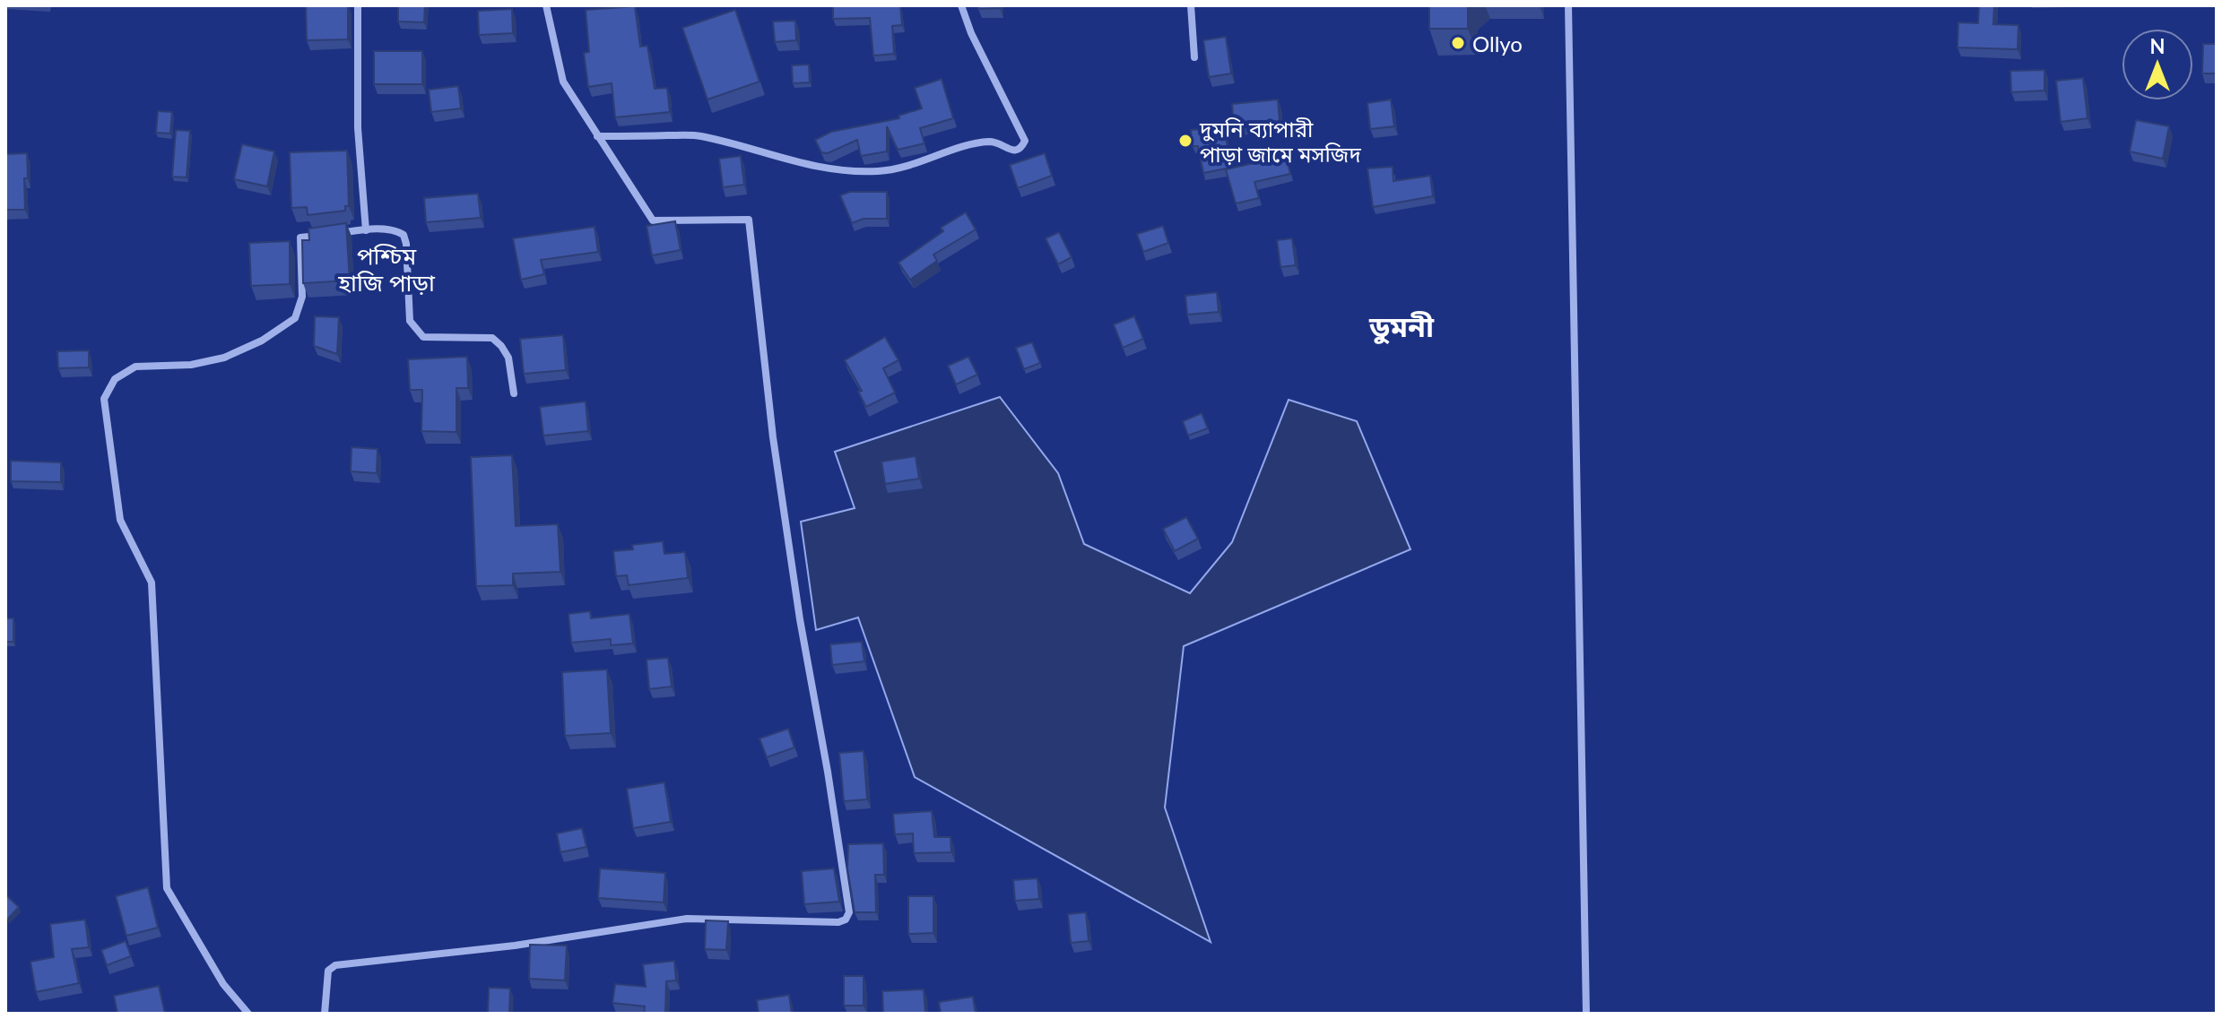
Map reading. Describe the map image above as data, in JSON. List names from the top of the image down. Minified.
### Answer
{"districts":["পশ্চিম হাজি পাড়া","ডুমনী"],"places":["Ollyo","দুমনি ব্যাপারী পাড়া জামে মসজিদ"],"north":"top"}
